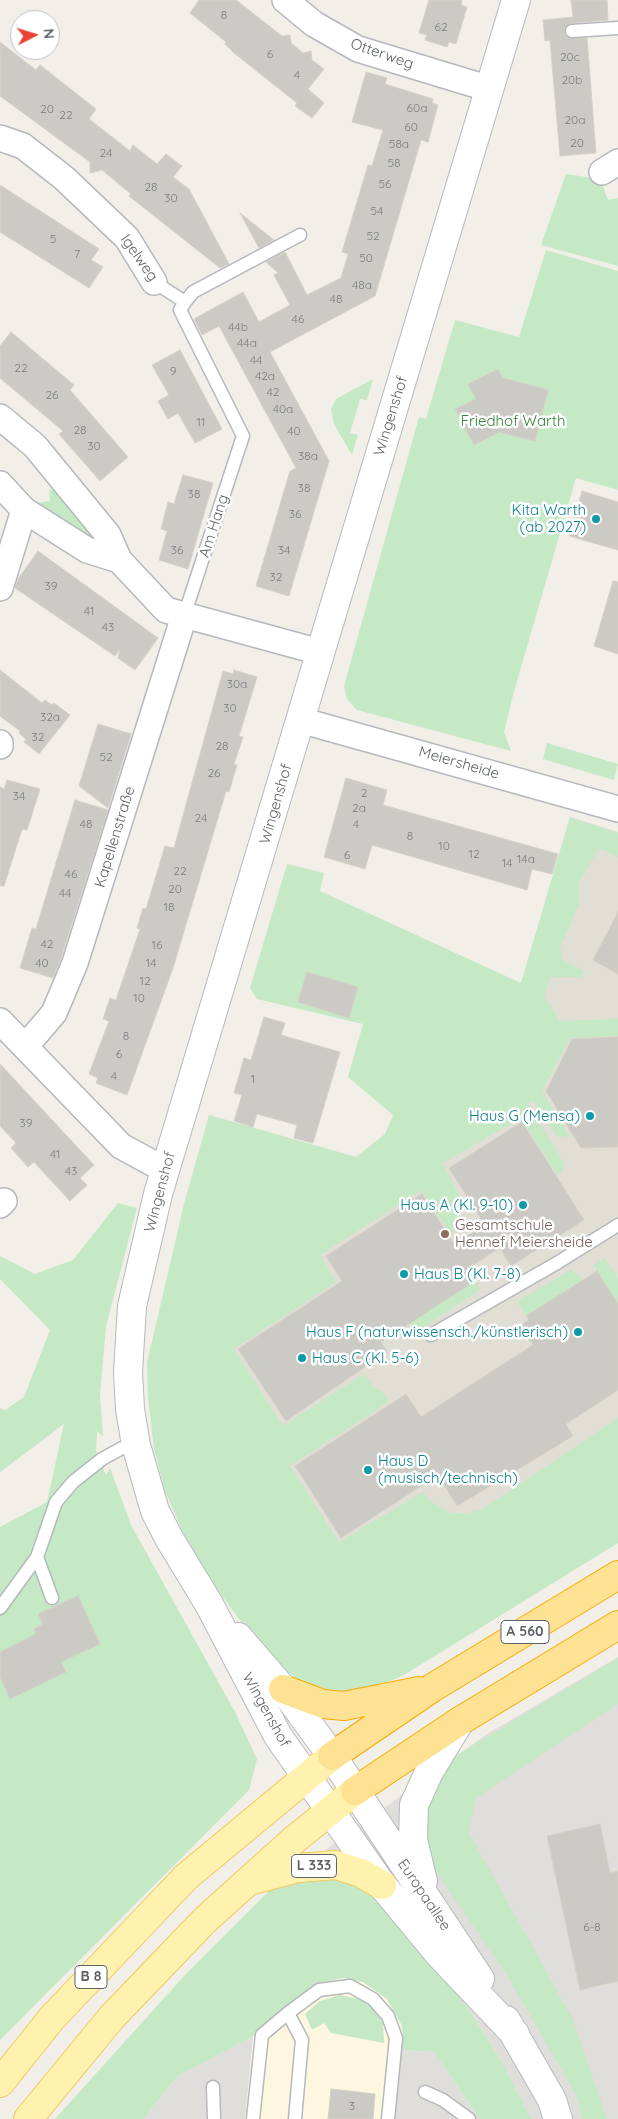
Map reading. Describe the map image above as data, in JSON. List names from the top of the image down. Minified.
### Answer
{"streets":{"highway":["A 560"],"main road":["Wingenshof","L 333","Europaallee","B 8"],"street":["Otterweg","Igelweg","Meiersheide","Kapellenstraße"],"lane":["Am Hang"]},"crossings":[["Otterweg","Wingenshof"],["Igelweg","Am Hang"],["Wingenshof","Meiersheide"],["Wingenshof","A 560"],["Wingenshof","Europaallee"],["Wingenshof","B 8"],["Am Hang","Kapellenstraße"],["A 560","Europaallee"],["A 560","B 8"],["L 333","Europaallee"],["Europaallee","B 8"]],"parks":["Friedhof Warth"],"places":["Kita Warth (ab 2027)","Haus G (Mensa)","Haus A (Kl. 9-10)","Gesamtschule Hennef Meiersheide","Haus B (Kl. 7-8)","Haus F (naturwissensch./künstlerisch)","Haus C (Kl. 5-6)","Haus D (musisch/technisch)"],"house_numbers":["8","62","6","20c","4","20b","60a","20","22","20a","60","20","58a","24","58","56","28","30","54","52","5","7","50","48a","48","46","44b","44a","44","22","9","42a","42","26","40a","11","28","40","30","38a","38","38","36","36","34","32","39","41","43","30a","30","32a","32","28","52","26","2","34","2a","24","48","4","8","10","12","6","14a","14","22","46","20","44","18","42","16","40","14","12","10","8","6","4","1","39","41","43","6-8","3"],"north":"right"}
